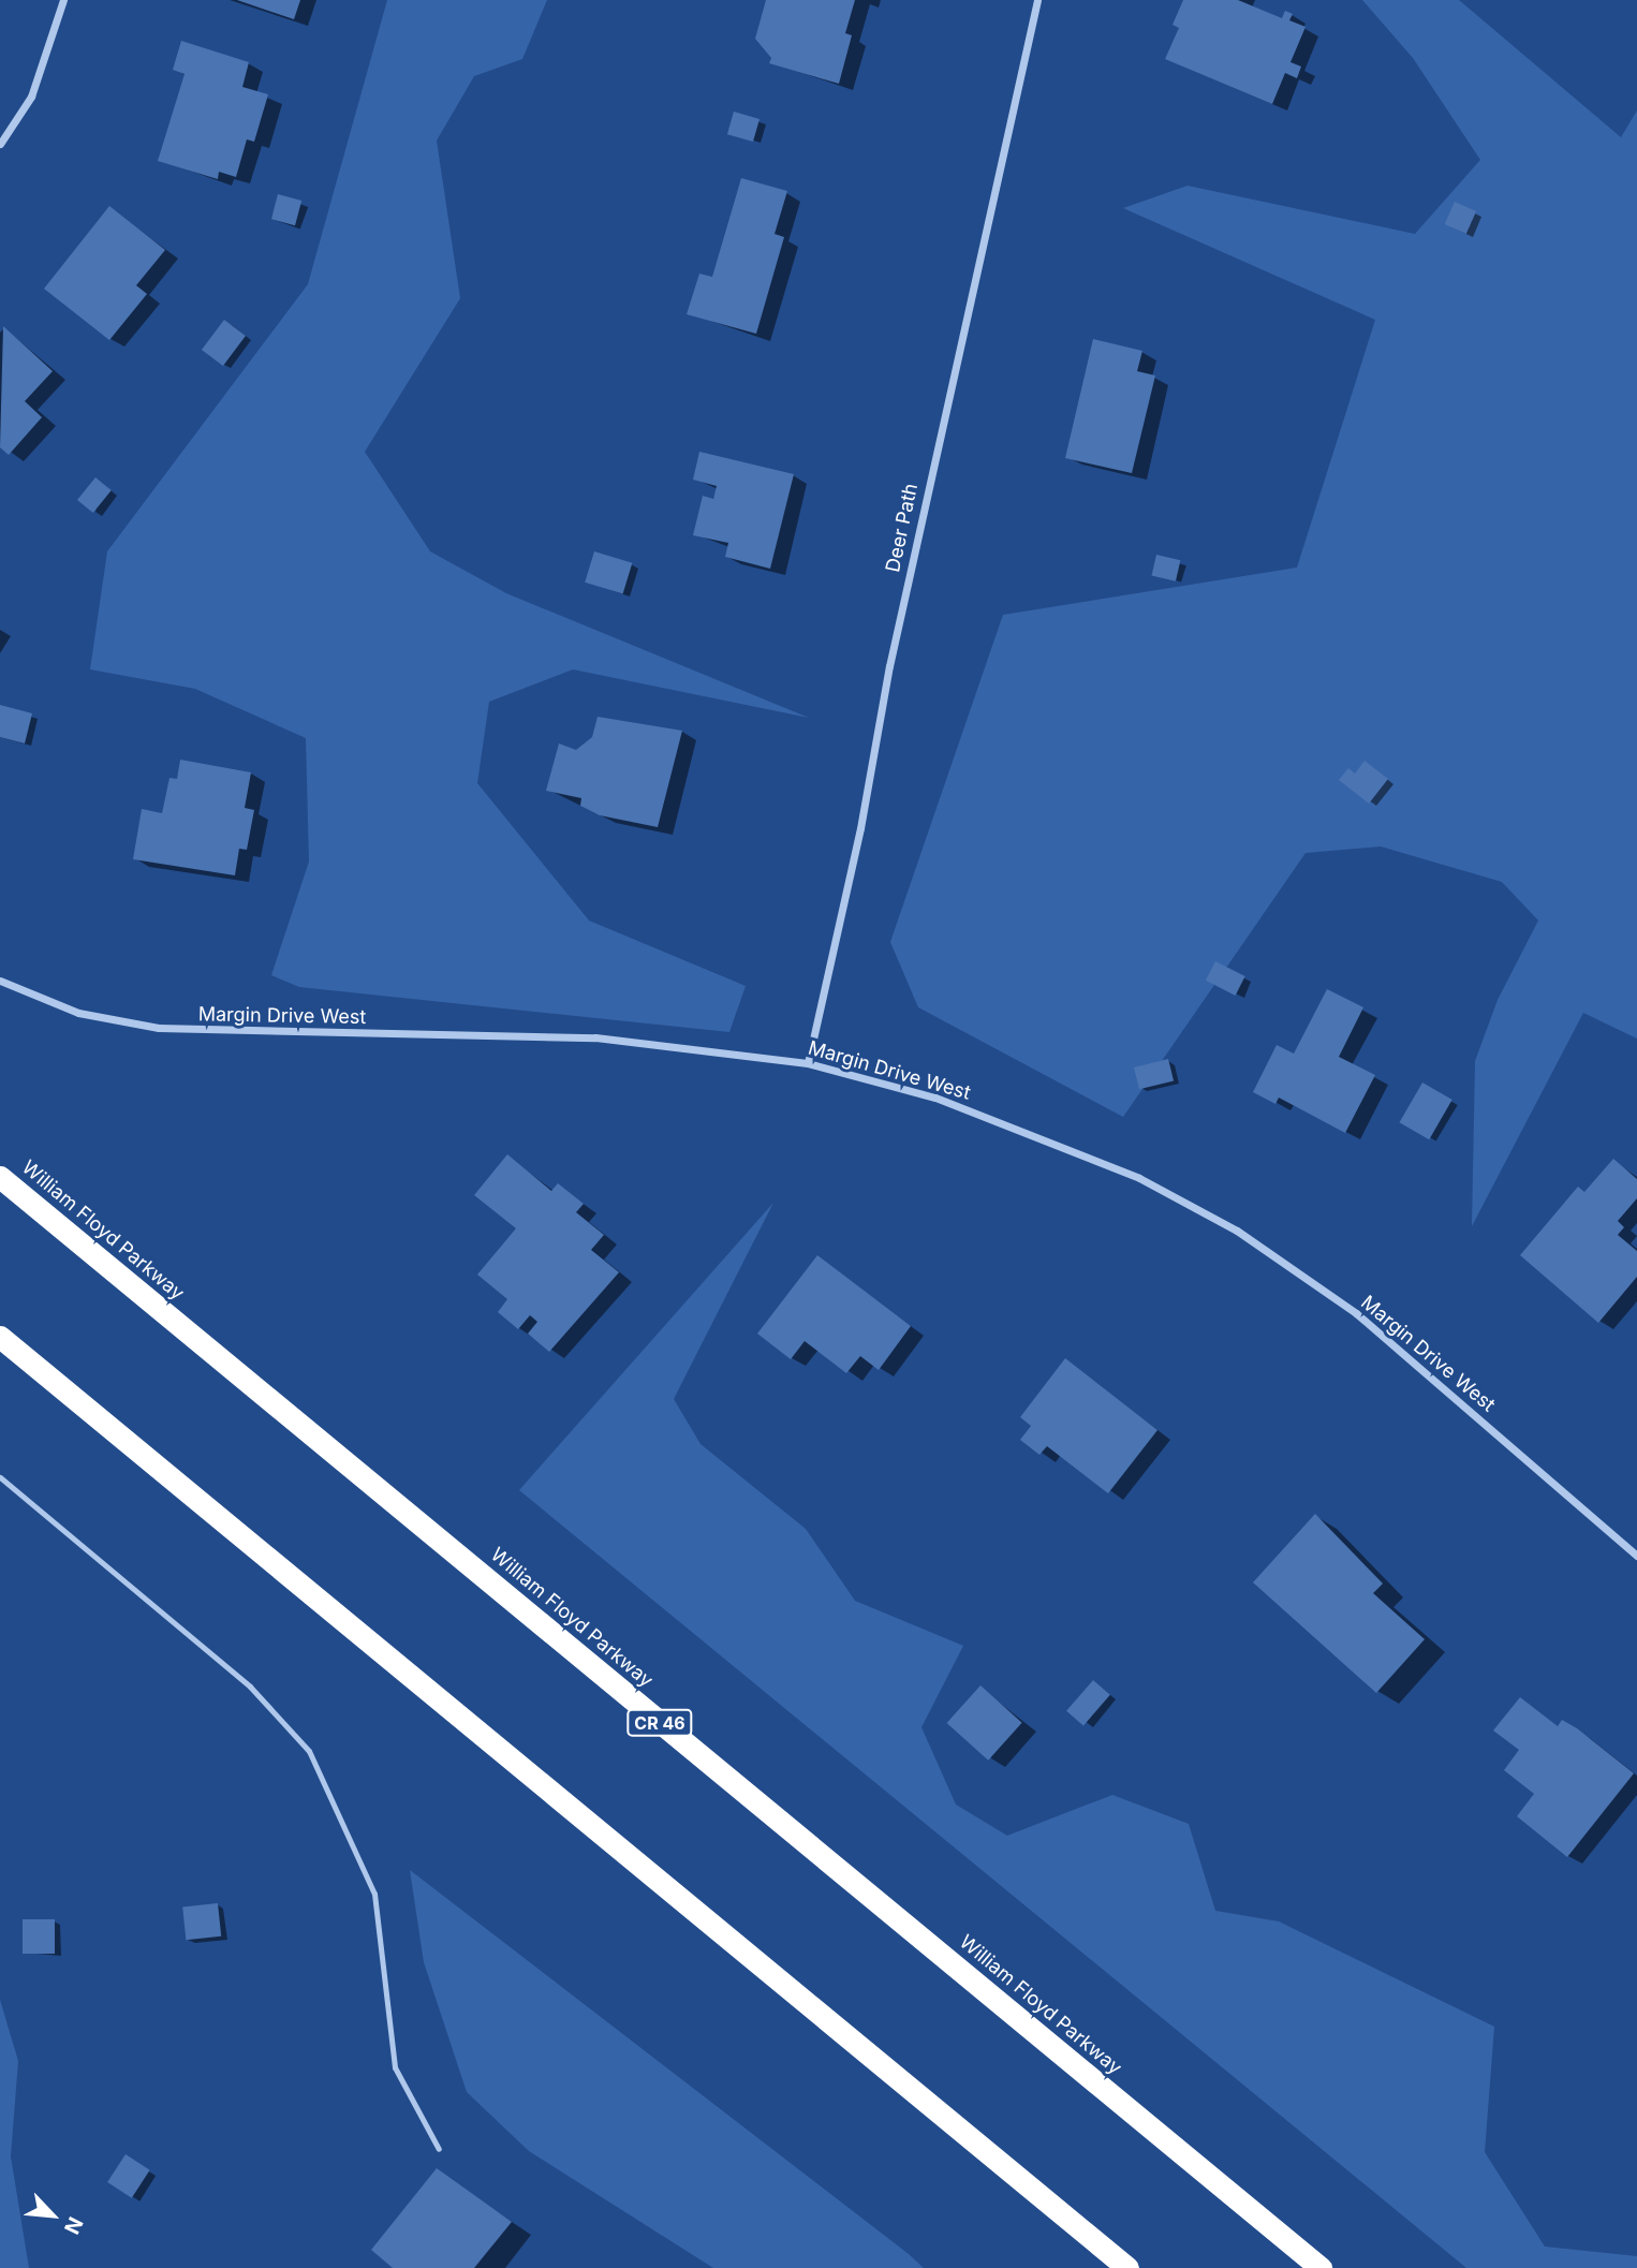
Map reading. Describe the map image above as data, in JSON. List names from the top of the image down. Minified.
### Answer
{"streets":{"highway":["William Floyd Parkway","CR 46"],"street":["Deer Path","Margin Drive West"]},"crossings":[["Deer Path","Margin Drive West"]],"north":"bottom right"}
